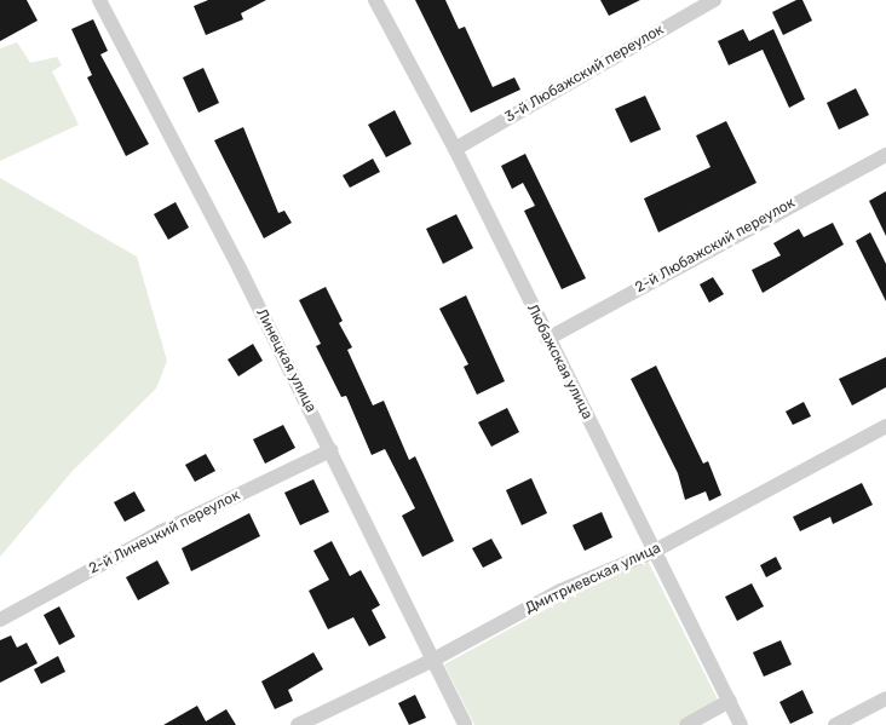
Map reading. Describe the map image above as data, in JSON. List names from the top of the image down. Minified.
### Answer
{"streets":{"street":["3-й Любажский переулок","2-й Любажский переулок","Линецкая улица","Любажская улица","2-й Линецкий переулок","Дмитриевская улица"]},"crossings":[["3-й Любажский переулок","Любажская улица"],["2-й Любажский переулок","Любажская улица"],["Линецкая улица","2-й Линецкий переулок"],["Линецкая улица","Дмитриевская улица"],["Любажская улица","Дмитриевская улица"]]}
